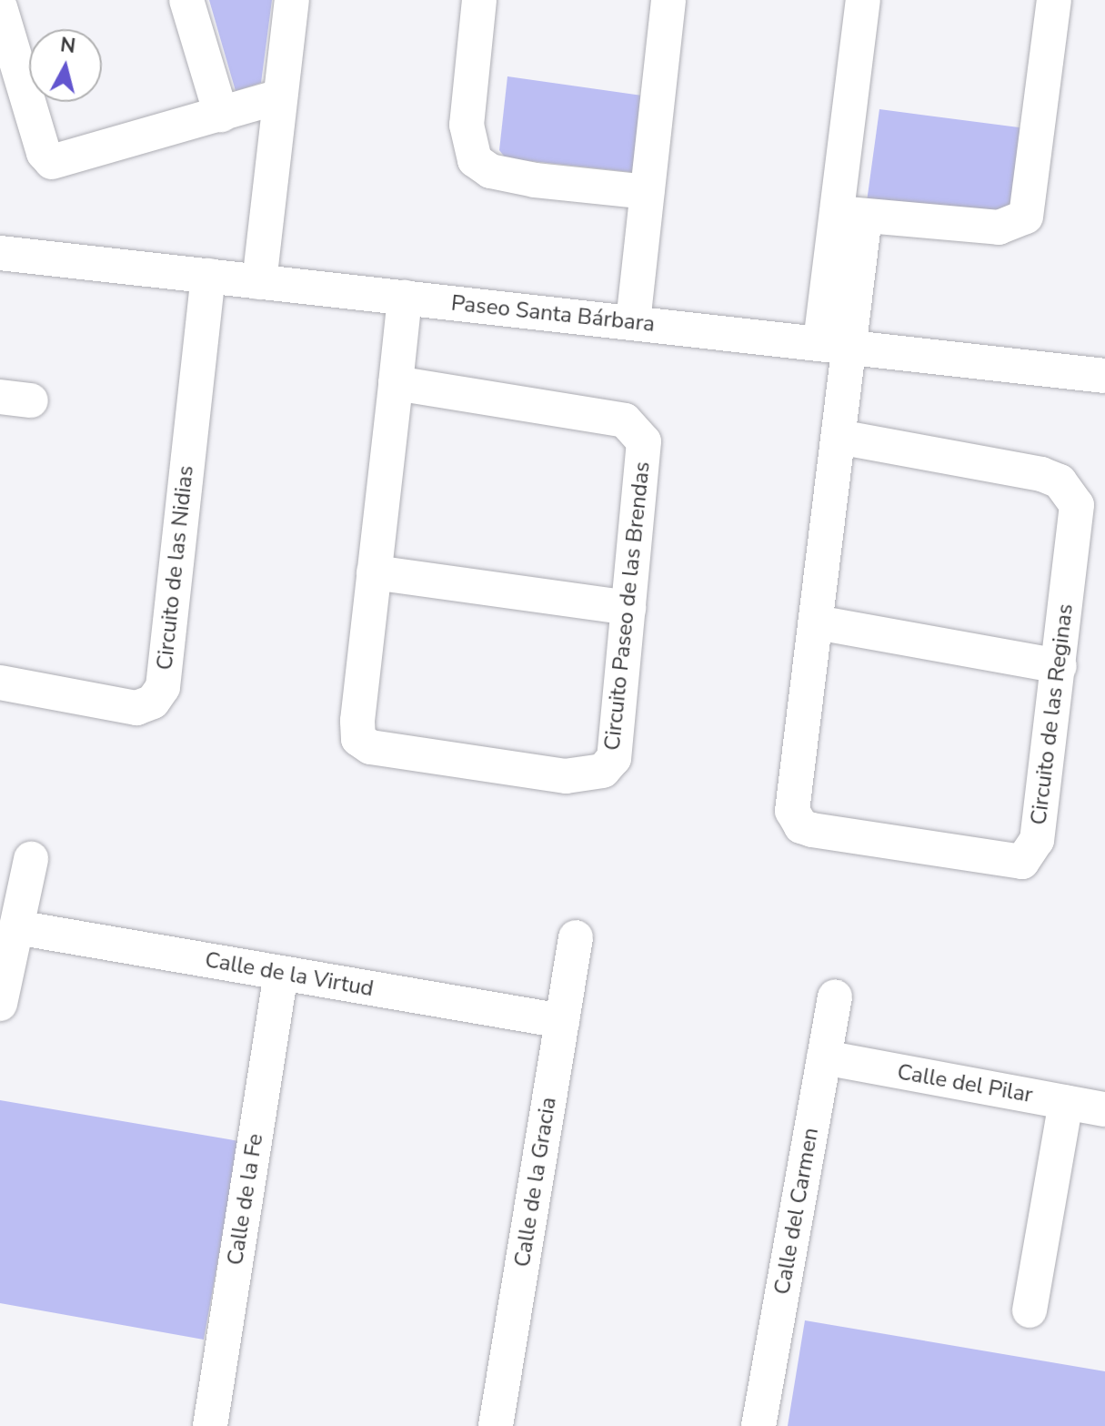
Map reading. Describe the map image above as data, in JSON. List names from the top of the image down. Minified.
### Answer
{"streets":{"street":["Paseo Santa Bárbara","Circuito de las Nidias","Circuito Paseo de las Brendas","Circuito de las Reginas","Calle de la Virtud","Calle del Pilar","Calle de la Gracia","Calle de la Fe","Calle del Carmen"]},"crossings":[["Paseo Santa Bárbara","Circuito de las Nidias"],["Paseo Santa Bárbara","Circuito Paseo de las Brendas"],["Paseo Santa Bárbara","Circuito de las Reginas"],["Calle de la Virtud","Calle de la Gracia"],["Calle de la Virtud","Calle de la Fe"],["Calle del Pilar","Calle del Carmen"]],"north":"top"}
